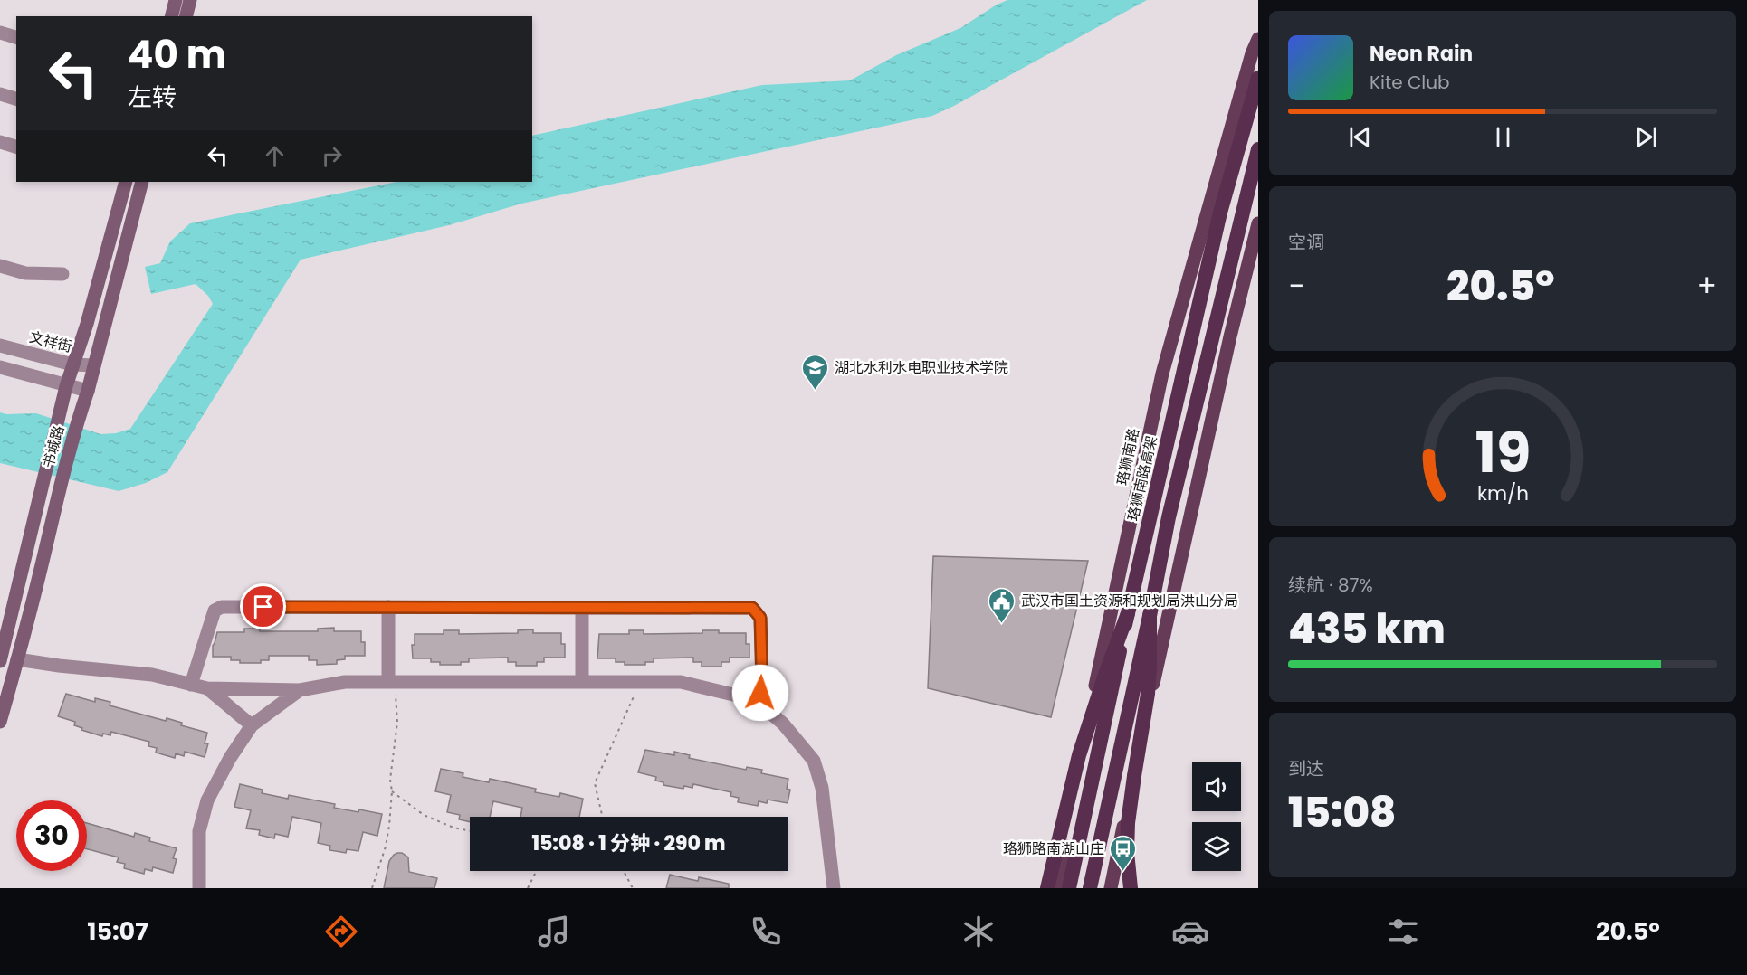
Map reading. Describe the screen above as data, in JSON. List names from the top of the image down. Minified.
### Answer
{"streets":{"highway":["珞狮南路高架"],"main road":["书城路","珞狮南路"],"street":["文祥街"]},"crossings":[["文祥街","书城路"]],"places":{"school or university":["湖北水利水电职业技术学院"],"public building":["武汉市国土资源和规划局洪山分局"],"bus stop":["珞狮路南湖山庄"]},"page":{"turn":["40 m","左转"],"song":["Neon Rain","Kite Club"],"tile":["空调",["续航 · 87%","435 km"],["到达","15:08"]],"heat":["−","20.5°","+"],"limit":"30","trip":"15:08 · 1 分钟 · 290 m","tabs":["15:07","20.5°"],"gauge":["19","km/h"]}}
